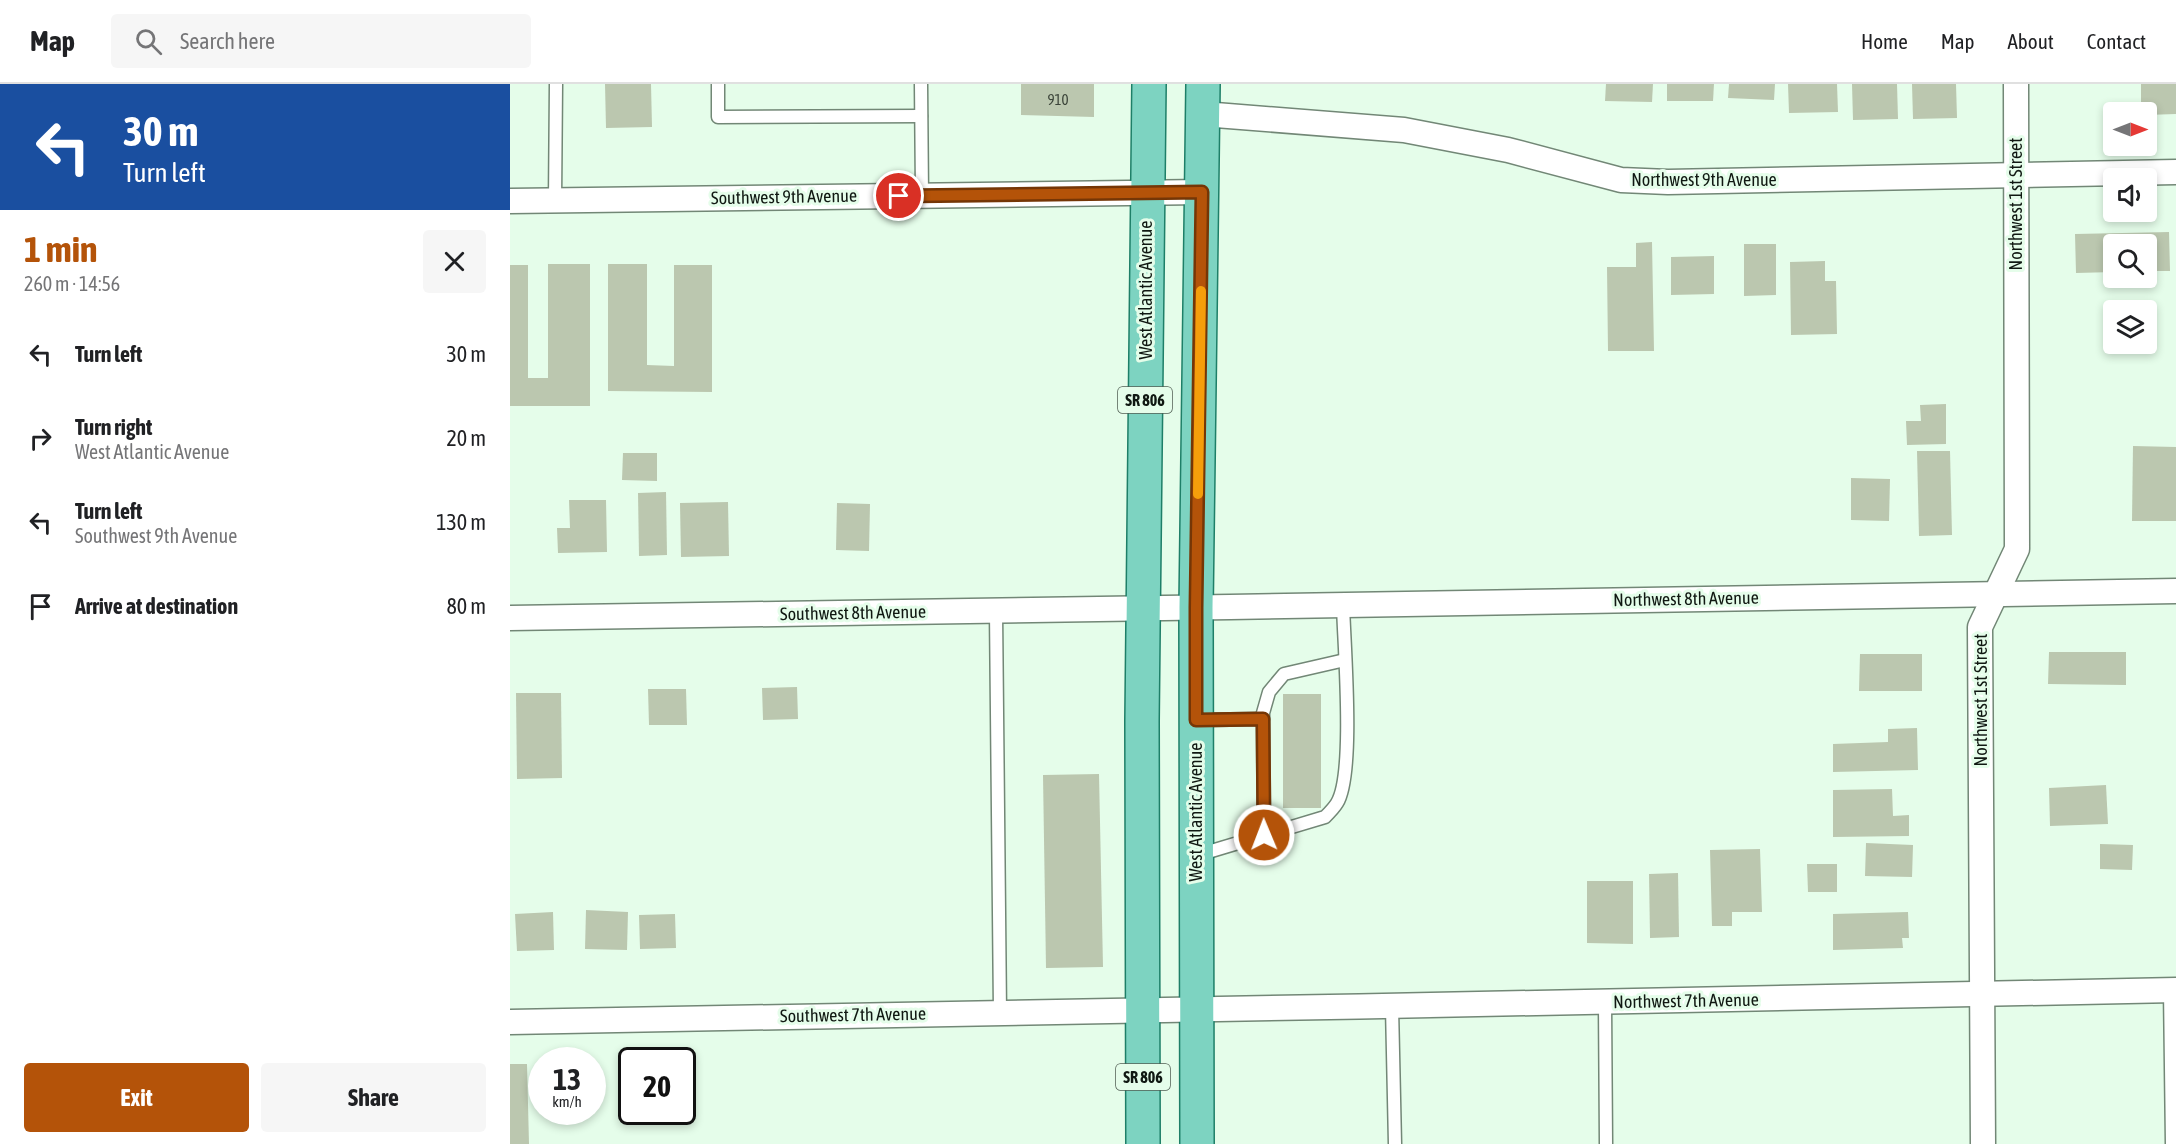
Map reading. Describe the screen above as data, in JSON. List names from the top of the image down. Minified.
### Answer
{"streets":{"main road":["West Atlantic Avenue","SR 806"],"street":["Northwest 9th Avenue","Southwest 9th Avenue","Northwest 1st Street","Northwest 8th Avenue","Southwest 8th Avenue","Northwest 7th Avenue","Southwest 7th Avenue"]},"crossings":[["Northwest 9th Avenue","Northwest 1st Street"],["Northwest 9th Avenue","West Atlantic Avenue"],["Southwest 9th Avenue","West Atlantic Avenue"],["Northwest 1st Street","Northwest 8th Avenue"],["Northwest 1st Street","Northwest 7th Avenue"],["West Atlantic Avenue","Northwest 8th Avenue"],["West Atlantic Avenue","Southwest 8th Avenue"],["West Atlantic Avenue","Northwest 7th Avenue"],["West Atlantic Avenue","Southwest 7th Avenue"],["Northwest 8th Avenue","Southwest 8th Avenue"],["Northwest 7th Avenue","Southwest 7th Avenue"]],"house_numbers":["910"],"north":"right","page":{"header":"Map","search":"Search here","nav":["Home","Map","About","Contact"],"turn":["30 m","Turn left"],"heading":["1 min","260 m · 14:56"],"list":[{"name":"Turn left","value":"30 m"},{"name":"Turn right","note":"West Atlantic Avenue","value":"20 m"},{"name":"Turn left","note":"Southwest 9th Avenue","value":"130 m"},{"name":"Arrive at destination","value":"80 m"}],"speed":"13 km/h","limit":"20","buttons":["Exit","Share"]}}
